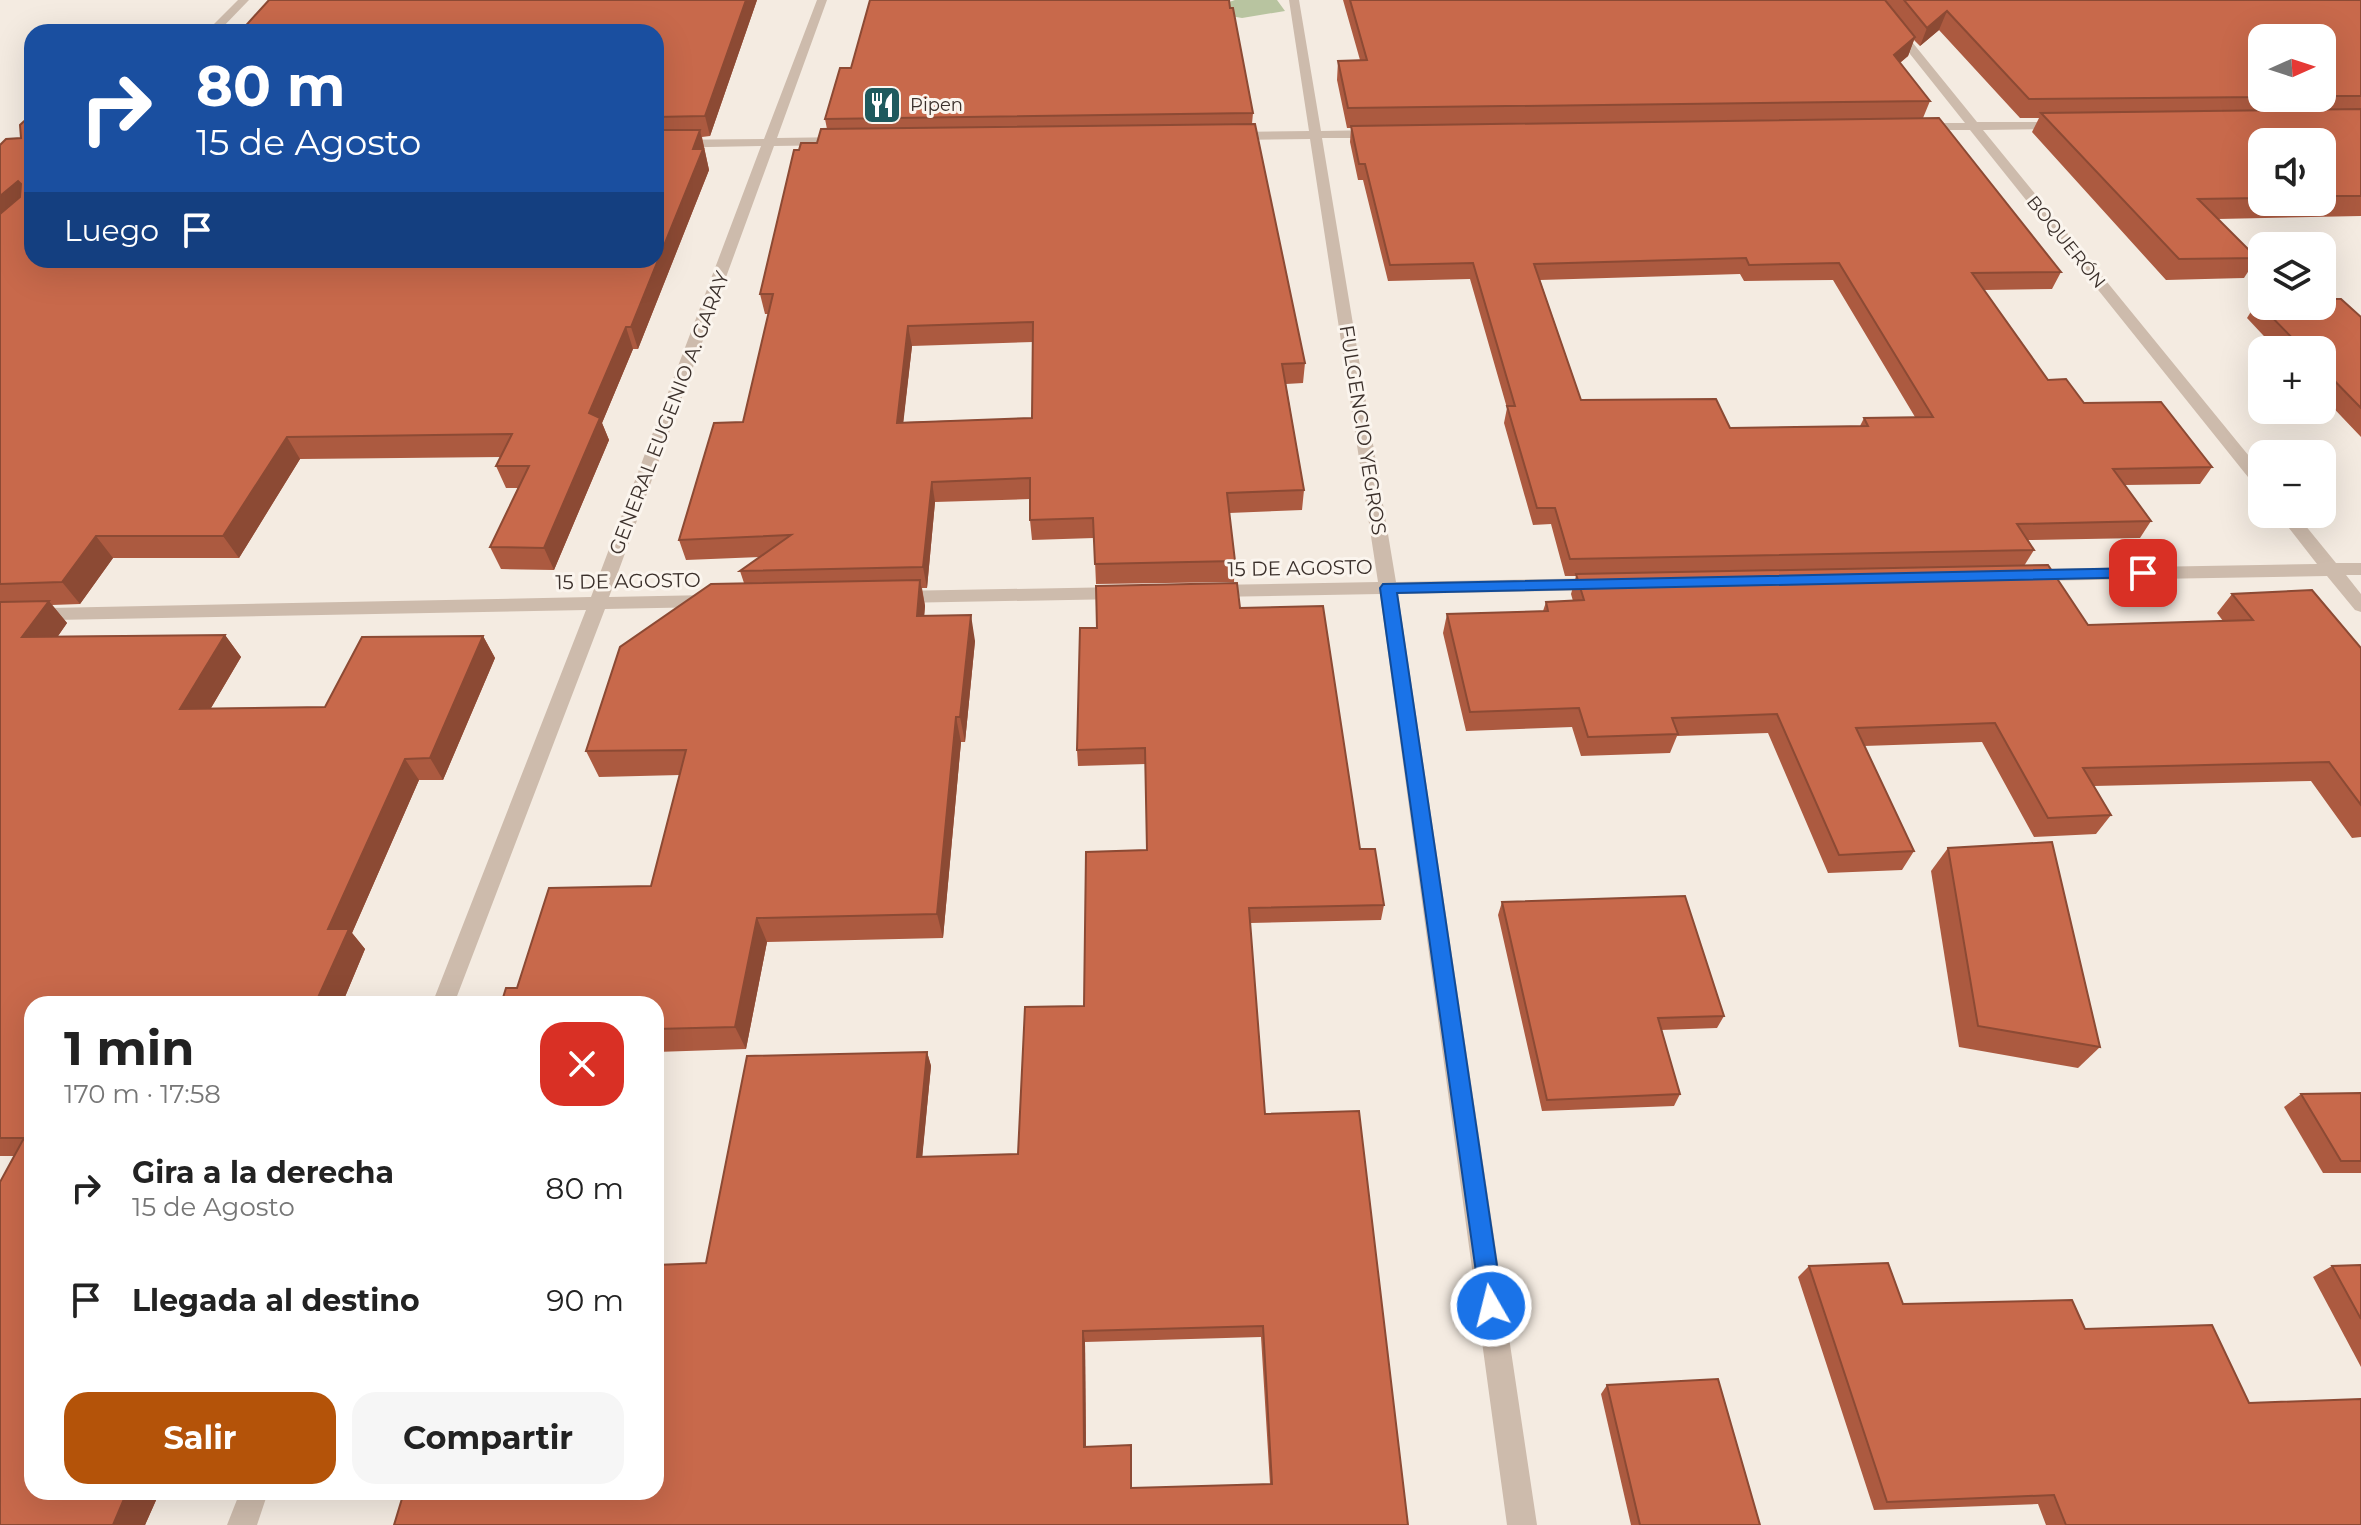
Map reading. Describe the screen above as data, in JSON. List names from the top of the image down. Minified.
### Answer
{"streets":{"street":["BOQUERÓN","GENERAL EUGENIO A. GARAY","FULGENCIO YEGROS","15 DE AGOSTO"]},"crossings":[["GENERAL EUGENIO A. GARAY","15 DE AGOSTO"],["FULGENCIO YEGROS","15 DE AGOSTO"]],"places":{"restaurant":["Pipen"]},"north":"right","page":{"map_buttons":["+","−"],"turn":["80 m","15 de Agosto"],"then":"Luego","heading":["1 min","170 m · 17:58"],"list":[{"name":"Gira a la derecha","note":"15 de Agosto","value":"80 m"},{"name":"Llegada al destino","value":"90 m"}],"buttons":["Salir","Compartir"]}}
